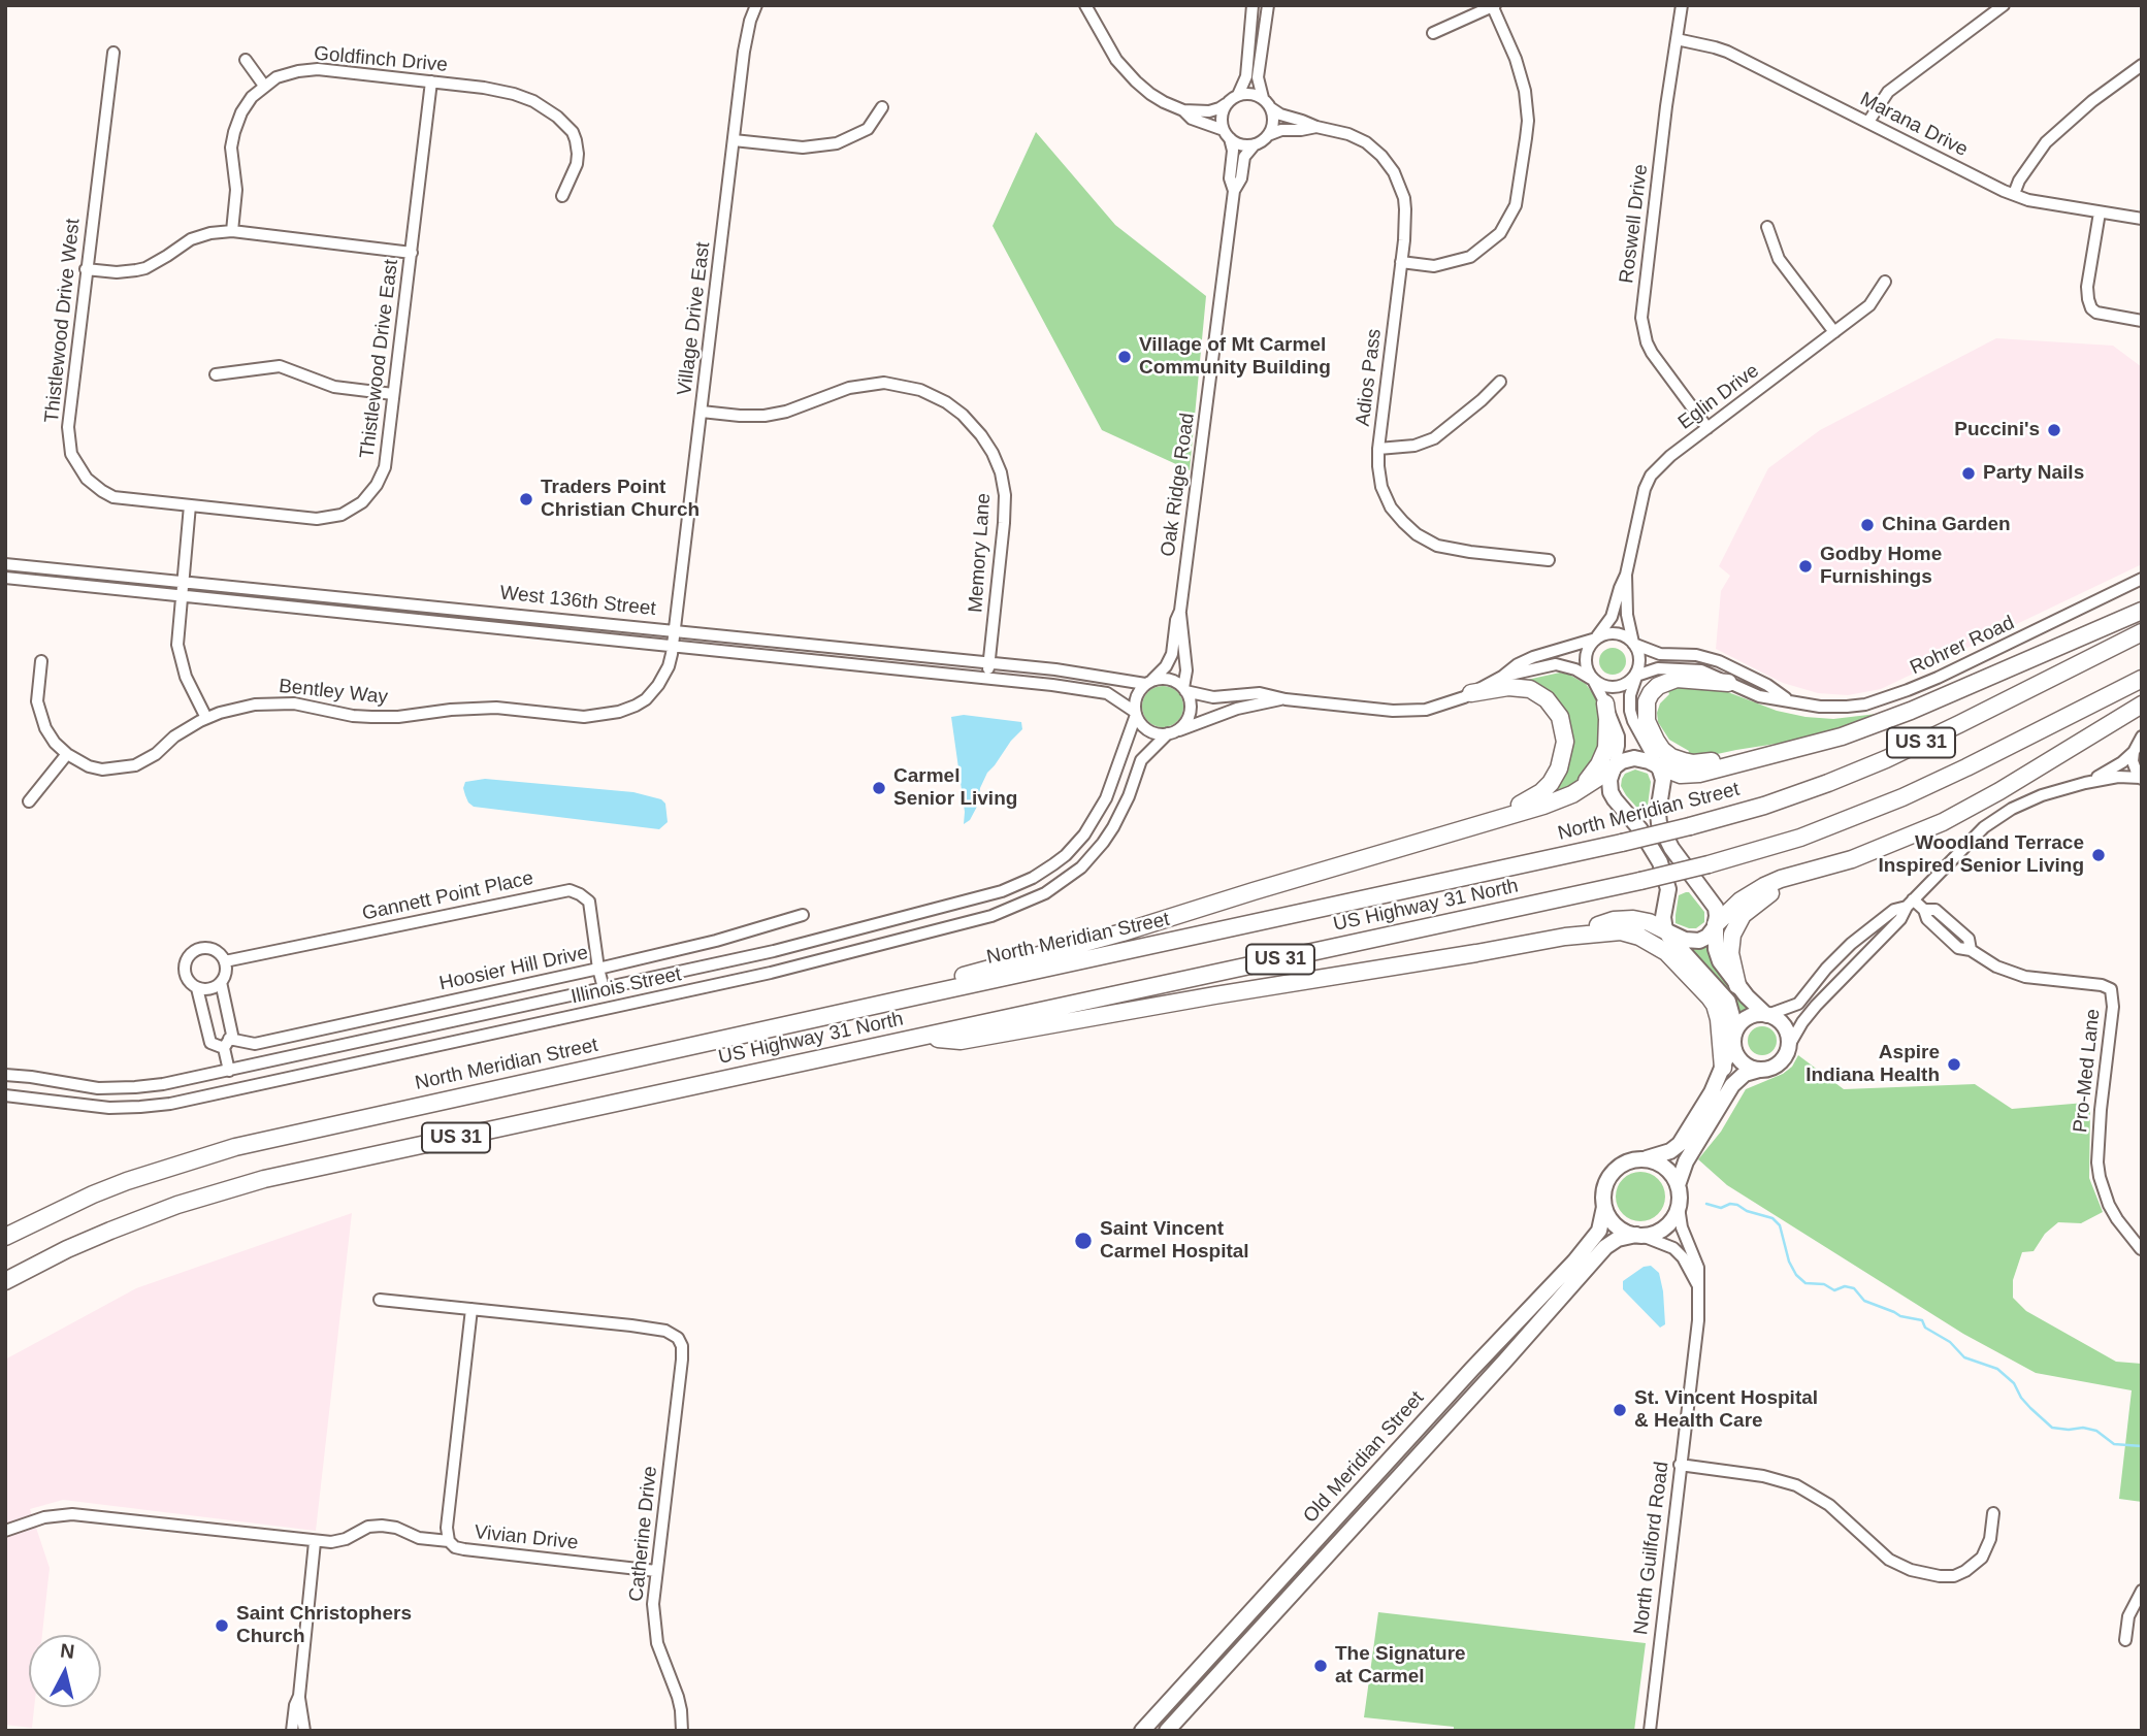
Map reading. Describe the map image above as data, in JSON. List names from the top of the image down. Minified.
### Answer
{"streets":{"highway":["US 31","North Meridian Street","US Highway 31 North"],"main road":["Old Meridian Street"],"street":["Goldfinch Drive","Marana Drive","Roswell Drive","Village Drive East","Thistlewood Drive West","Thistlewood Drive East","Adios Pass","Eglin Drive","Oak Ridge Road","Memory Lane","West 136th Street","Rohrer Road","Bentley Way","Gannett Point Place","Hoosier Hill Drive","Illinois Street","Pro-Med Lane","Catherine Drive","Vivian Drive","North Guilford Road"]},"crossings":[["Goldfinch Drive","Thistlewood Drive East"],["Marana Drive","Roswell Drive"],["Roswell Drive","Eglin Drive"],["Village Drive East","Memory Lane"],["Village Drive East","West 136th Street"],["Village Drive East","Bentley Way"],["Thistlewood Drive West","Thistlewood Drive East"],["Adios Pass","Oak Ridge Road"],["Eglin Drive","Rohrer Road"],["Oak Ridge Road","West 136th Street"],["Oak Ridge Road","Illinois Street"],["Memory Lane","West 136th Street"],["West 136th Street","Bentley Way"],["West 136th Street","Illinois Street"],["Gannett Point Place","Hoosier Hill Drive"],["Gannett Point Place","Illinois Street"],["Old Meridian Street","North Guilford Road"],["Catherine Drive","Vivian Drive"]],"places":["Village of Mt Carmel Community Building","Puccini's","Party Nails","Traders Point Christian Church","China Garden","Godby Home Furnishings","Carmel Senior Living","Woodland Terrace Inspired Senior Living","Aspire Indiana Health","Saint Vincent Carmel Hospital","St. Vincent Hospital & Health Care","Saint Christophers Church","The Signature at Carmel"],"north":"top"}
